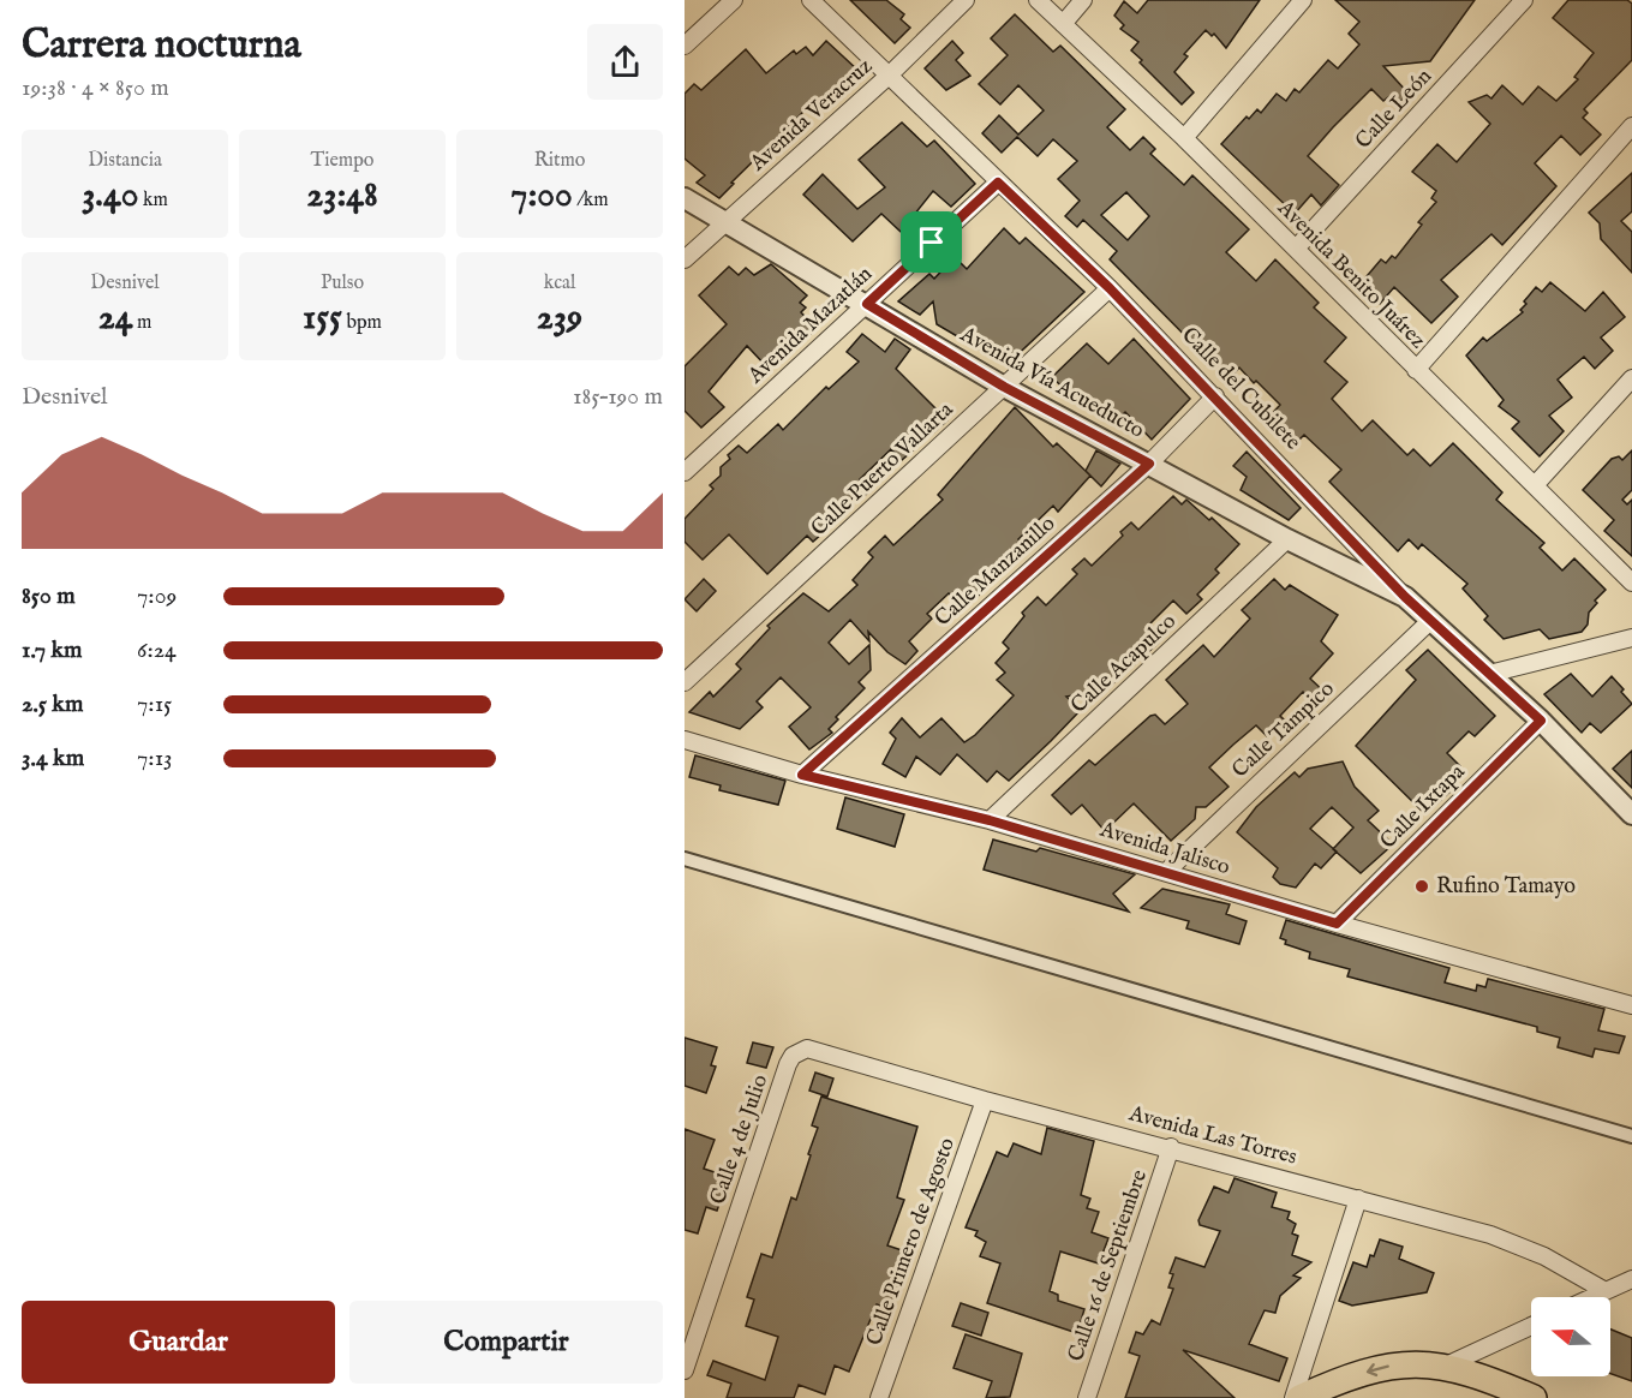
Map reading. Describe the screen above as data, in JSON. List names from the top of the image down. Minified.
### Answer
{"streets":{"street":["Calle León","Avenida Veracruz","Avenida Benito Juárez","Avenida Mazatlán","Avenida Vía Acueducto","Calle del Cubilete","Calle Puerto Vallarta","Calle Manzanillo","Calle Acapulco","Calle Tampico","Calle Ixtapa","Avenida Jalisco","Avenida Las Torres","Calle 4 de Julio","Calle Primero de Agosto","Calle 16 de Septiembre"]},"crossings":[["Calle León","Avenida Benito Juárez"],["Avenida Veracruz","Avenida Vía Acueducto"],["Avenida Veracruz","Calle del Cubilete"],["Avenida Mazatlán","Avenida Vía Acueducto"],["Avenida Mazatlán","Calle del Cubilete"],["Avenida Vía Acueducto","Calle del Cubilete"],["Avenida Vía Acueducto","Calle Puerto Vallarta"],["Avenida Vía Acueducto","Calle Manzanillo"],["Avenida Vía Acueducto","Calle Acapulco"],["Calle del Cubilete","Calle Puerto Vallarta"],["Calle del Cubilete","Calle Manzanillo"],["Calle del Cubilete","Calle Tampico"],["Calle del Cubilete","Calle Ixtapa"],["Calle Manzanillo","Avenida Jalisco"],["Calle Acapulco","Avenida Jalisco"],["Calle Tampico","Avenida Jalisco"],["Calle Ixtapa","Avenida Jalisco"],["Avenida Las Torres","Calle 4 de Julio"],["Avenida Las Torres","Calle Primero de Agosto"],["Avenida Las Torres","Calle 16 de Septiembre"]],"places":["Rufino Tamayo"],"north":"left","page":{"heading":["Carrera nocturna","19:38 · 4 × 850 m"],"stats":[["Distancia","3.40 km"],["Tiempo","23:48"],["Ritmo","7:00 /km"],["Desnivel","24 m"],["Pulso","155 bpm"],["kcal","239"]],"chart":["Desnivel","185–190 m"],"list":[{"name":"850 m","note":"7:09"},{"name":"1.7 km","note":"6:24"},{"name":"2.5 km","note":"7:15"},{"name":"3.4 km","note":"7:13"}],"buttons":["Guardar","Compartir"]}}
